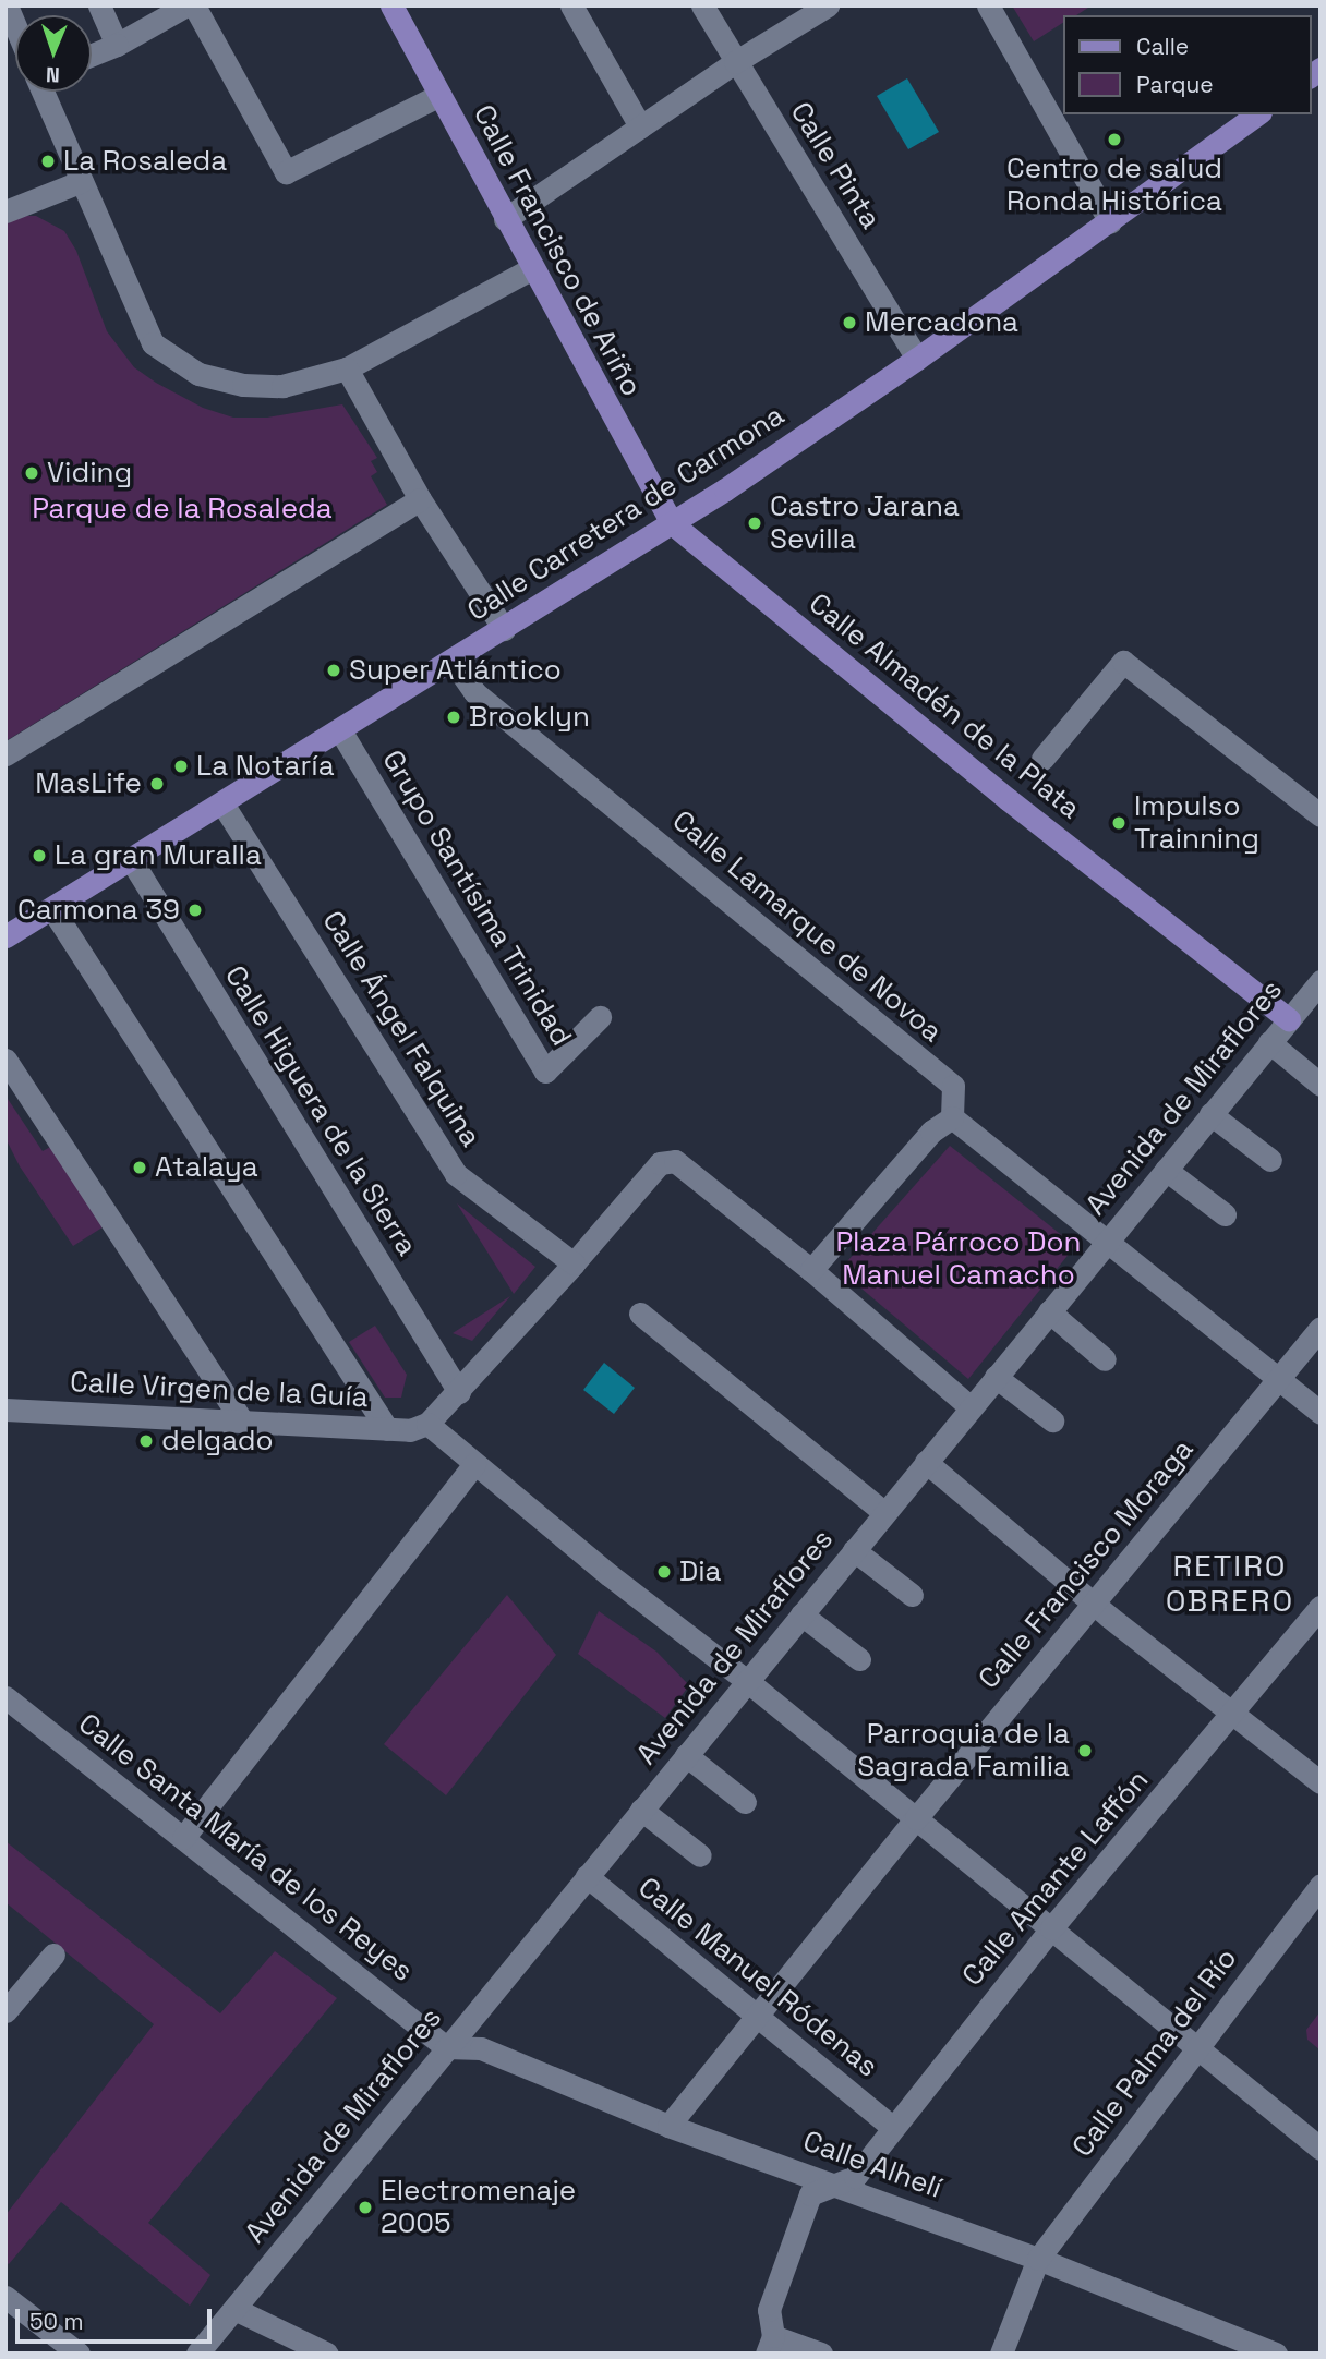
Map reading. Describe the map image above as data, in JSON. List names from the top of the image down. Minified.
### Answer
{"streets":{"main road":["Calle Francisco de Ariño","Calle Carretera de Carmona","Calle Almadén de la Plata"],"street":["Calle Pinta","Grupo Santísima Trinidad","Calle Lamarque de Novoa","Calle Ángel Falquina","Avenida de Miraflores","Calle Higuera de la Sierra","Calle Virgen de la Guía","Calle Francisco Moraga","Calle Santa María de los Reyes","Calle Amante Laffón","Calle Manuel Ródenas","Calle Palma del Río","Calle Alhelí"]},"crossings":[["Calle Pinta","Calle Carretera de Carmona"],["Calle Francisco de Ariño","Calle Carretera de Carmona"],["Calle Francisco de Ariño","Calle Almadén de la Plata"],["Calle Carretera de Carmona","Calle Almadén de la Plata"],["Calle Carretera de Carmona","Grupo Santísima Trinidad"],["Calle Carretera de Carmona","Calle Lamarque de Novoa"],["Calle Carretera de Carmona","Calle Ángel Falquina"],["Calle Carretera de Carmona","Calle Higuera de la Sierra"],["Calle Almadén de la Plata","Avenida de Miraflores"],["Avenida de Miraflores","Calle Santa María de los Reyes"],["Avenida de Miraflores","Calle Manuel Ródenas"],["Avenida de Miraflores","Calle Alhelí"],["Calle Francisco Moraga","Calle Manuel Ródenas"],["Calle Francisco Moraga","Calle Alhelí"],["Calle Santa María de los Reyes","Calle Alhelí"],["Calle Amante Laffón","Calle Manuel Ródenas"],["Calle Amante Laffón","Calle Alhelí"],["Calle Palma del Río","Calle Alhelí"]],"districts":["RETIRO OBRERO"],"parks":["Parque de la Rosaleda","Plaza Párroco Don Manuel Camacho"],"places":["Centro de salud Ronda Histórica","La Rosaleda","Mercadona","Viding","Castro Jarana Sevilla","Super Atlántico","Brooklyn","La Notaría","MasLife","Impulso Trainning","La gran Muralla","Carmona 39","Atalaya","delgado","Dia","Parroquia de la Sagrada Familia","Electromenaje 2005"],"legend":["Calle","Parque"],"scale_bar":"50 m","north":"bottom"}
